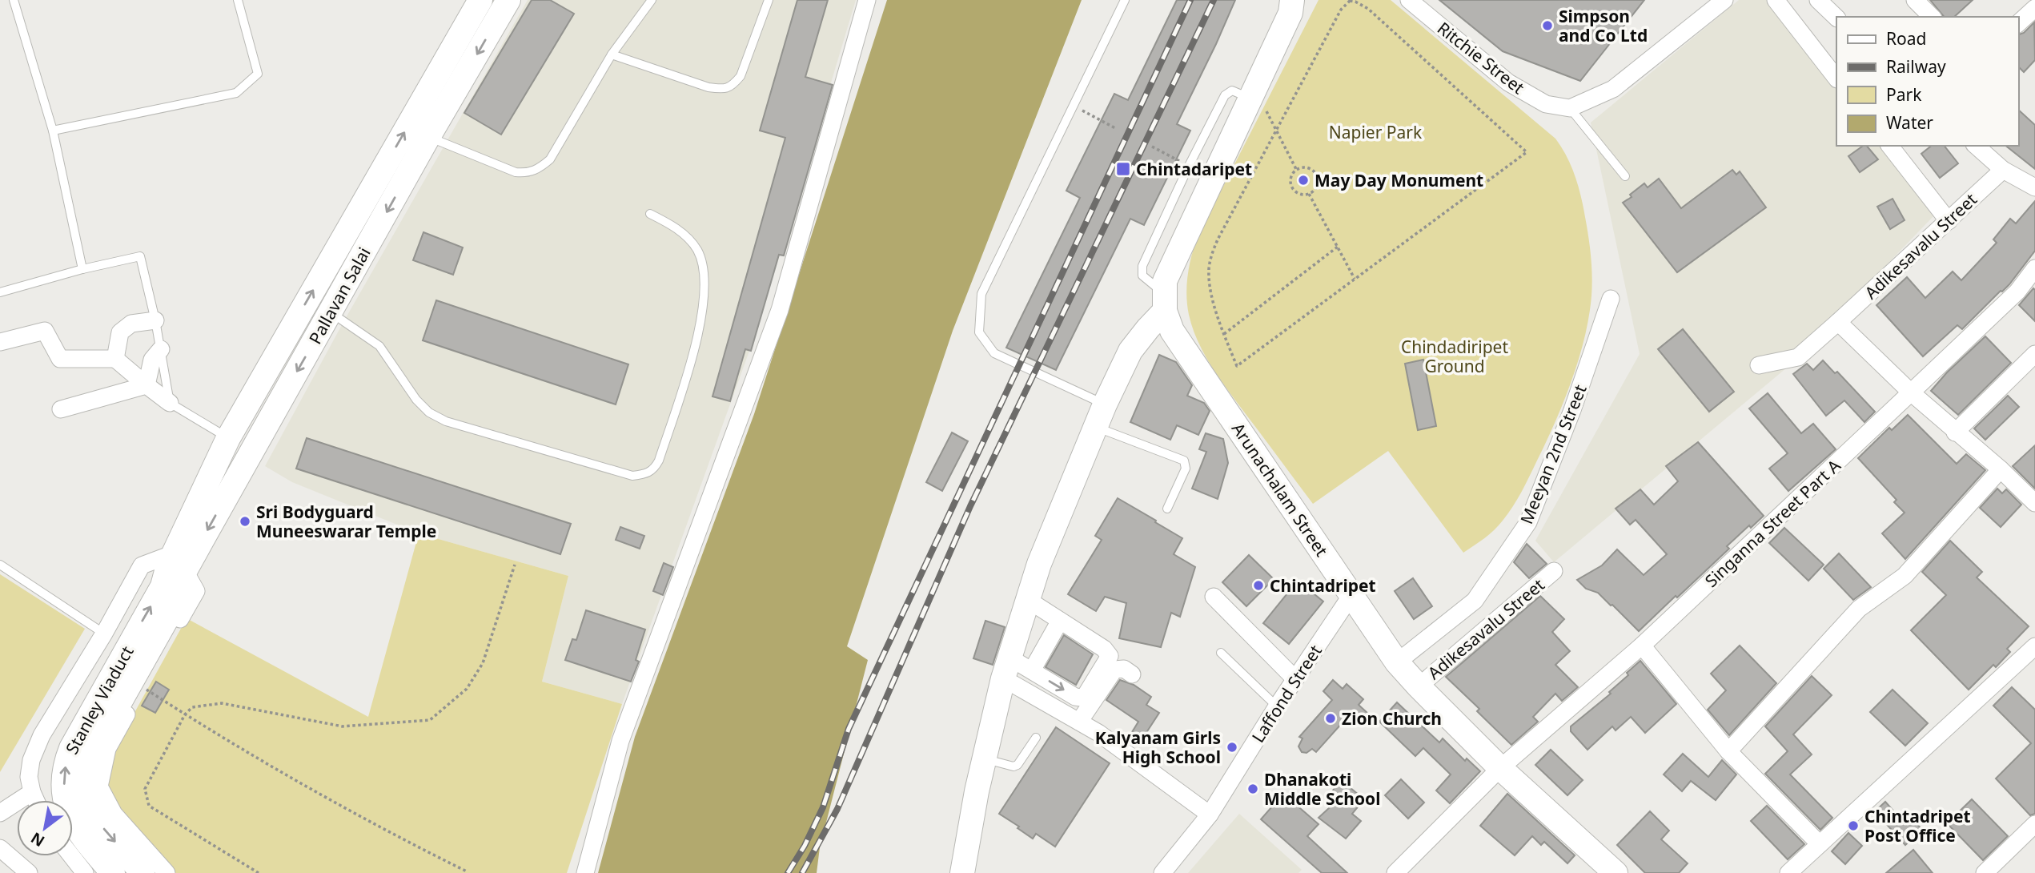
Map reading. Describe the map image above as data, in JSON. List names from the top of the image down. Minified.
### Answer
{"streets":{"main road":["Pallavan Salai","Arunachalam Street","Stanley Viaduct"],"street":["Ritchie Street","Adikesavalu Street","Meeyan 2nd Street","Singanna Street Part A","Laffond Street"]},"crossings":[["Adikesavalu Street","Arunachalam Street"],["Pallavan Salai","Stanley Viaduct"],["Meeyan 2nd Street","Arunachalam Street"],["Arunachalam Street","Singanna Street Part A"],["Arunachalam Street","Laffond Street"]],"parks":["Napier Park","Chindadiripet Ground"],"places":{"other":["Simpson and Co Ltd","May Day Monument","Sri Bodyguard Muneeswarar Temple","Chintadripet","Zion Church","Kalyanam Girls High School","Dhanakoti Middle School","Chintadripet Post Office"],"transit":["Chintadaripet"]},"legend":["Road","Railway","Park","Water"],"north":"bottom left"}
